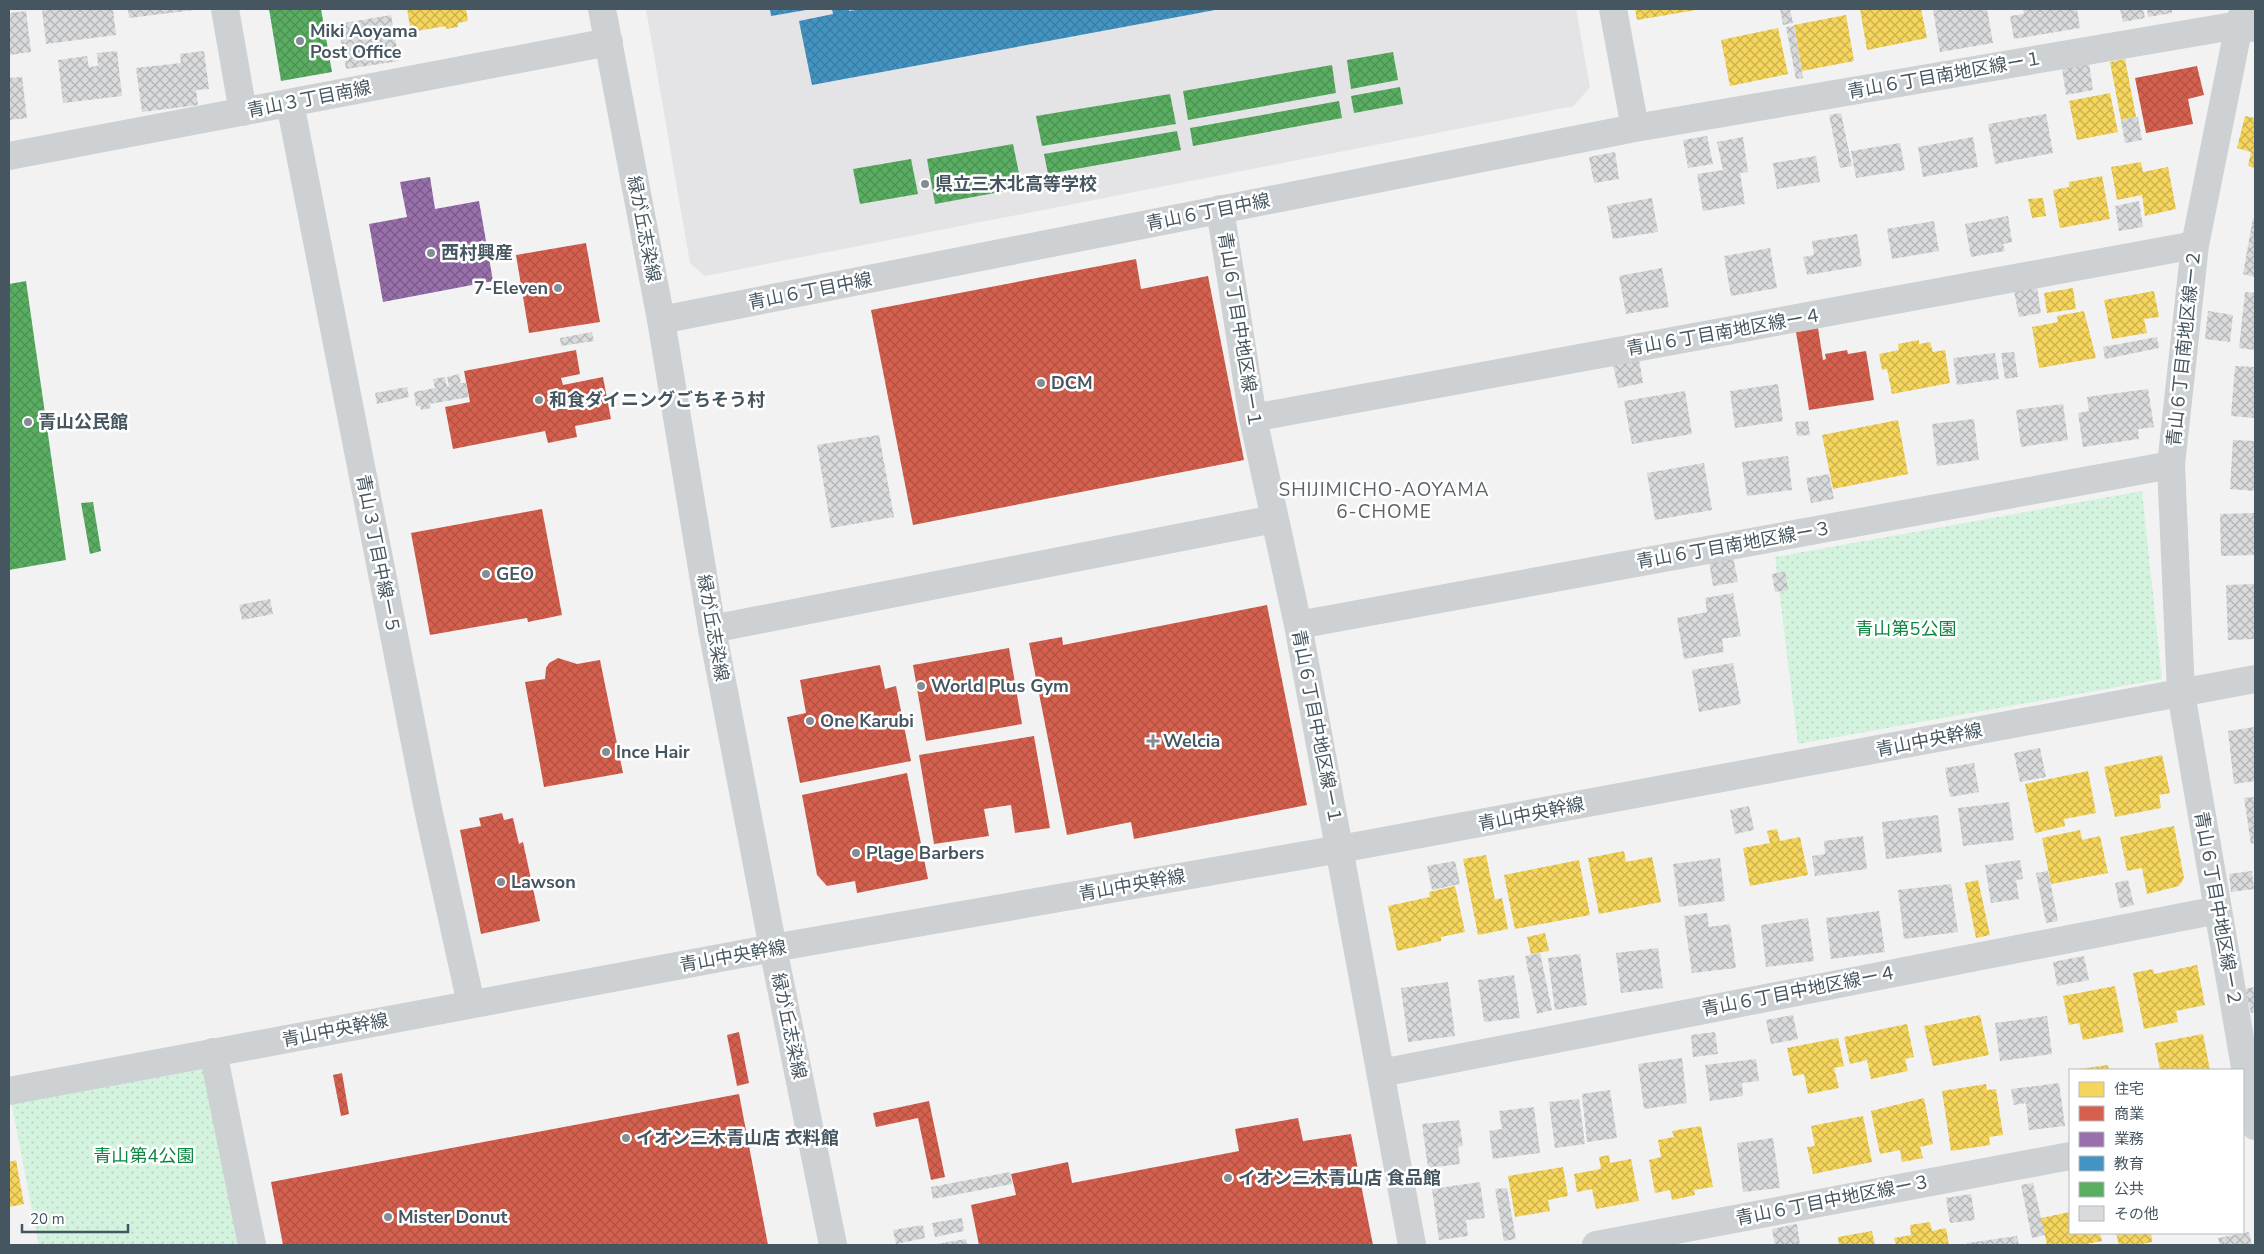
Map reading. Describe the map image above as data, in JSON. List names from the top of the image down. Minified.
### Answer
{"streets":{"street":["青山６丁目南地区線ー１","青山３丁目南線","青山６丁目中線","緑が丘志染線","青山６丁目中地区線ー１","青山６丁目南地区線ー４","青山６丁目南地区線ー２","青山６丁目南地区線ー３","青山３丁目中線ー５","青山中央幹線","青山６丁目中地区線ー２","青山６丁目中地区線ー４","青山６丁目中地区線ー３"]},"crossings":[["青山６丁目南地区線ー１","青山６丁目中線"],["青山６丁目南地区線ー１","青山６丁目南地区線ー２"],["青山３丁目南線","緑が丘志染線"],["青山３丁目南線","青山３丁目中線ー５"],["青山６丁目中線","緑が丘志染線"],["青山６丁目中線","青山６丁目中地区線ー１"],["緑が丘志染線","青山中央幹線"],["青山６丁目中地区線ー１","青山６丁目南地区線ー４"],["青山６丁目中地区線ー１","青山６丁目南地区線ー３"],["青山６丁目中地区線ー１","青山中央幹線"],["青山６丁目中地区線ー１","青山６丁目中地区線ー４"],["青山６丁目南地区線ー４","青山６丁目南地区線ー２"],["青山６丁目南地区線ー２","青山６丁目南地区線ー３"],["青山６丁目南地区線ー２","青山中央幹線"],["青山６丁目南地区線ー２","青山６丁目中地区線ー２"],["青山３丁目中線ー５","青山中央幹線"],["青山中央幹線","青山６丁目中地区線ー２"],["青山６丁目中地区線ー２","青山６丁目中地区線ー４"]],"districts":["SHIJIMICHO-AOYAMA 6-CHOME"],"parks":["青山第5公園","青山第4公園"],"places":{"other":["Miki Aoyama Post Office","県立三木北高等学校","西村興産","7-Eleven","DCM","和食ダイニングごちそう村","青山公民館","GEO","World Plus Gym","One Karubi","Ince Hair","Plage Barbers","Lawson","イオン三木青山店 衣料館","イオン三木青山店 食品館","Mister Donut"],"health":["Welcia"]},"legend":["住宅","商業","業務","教育","公共","その他"],"scale_bar":"20 m"}
